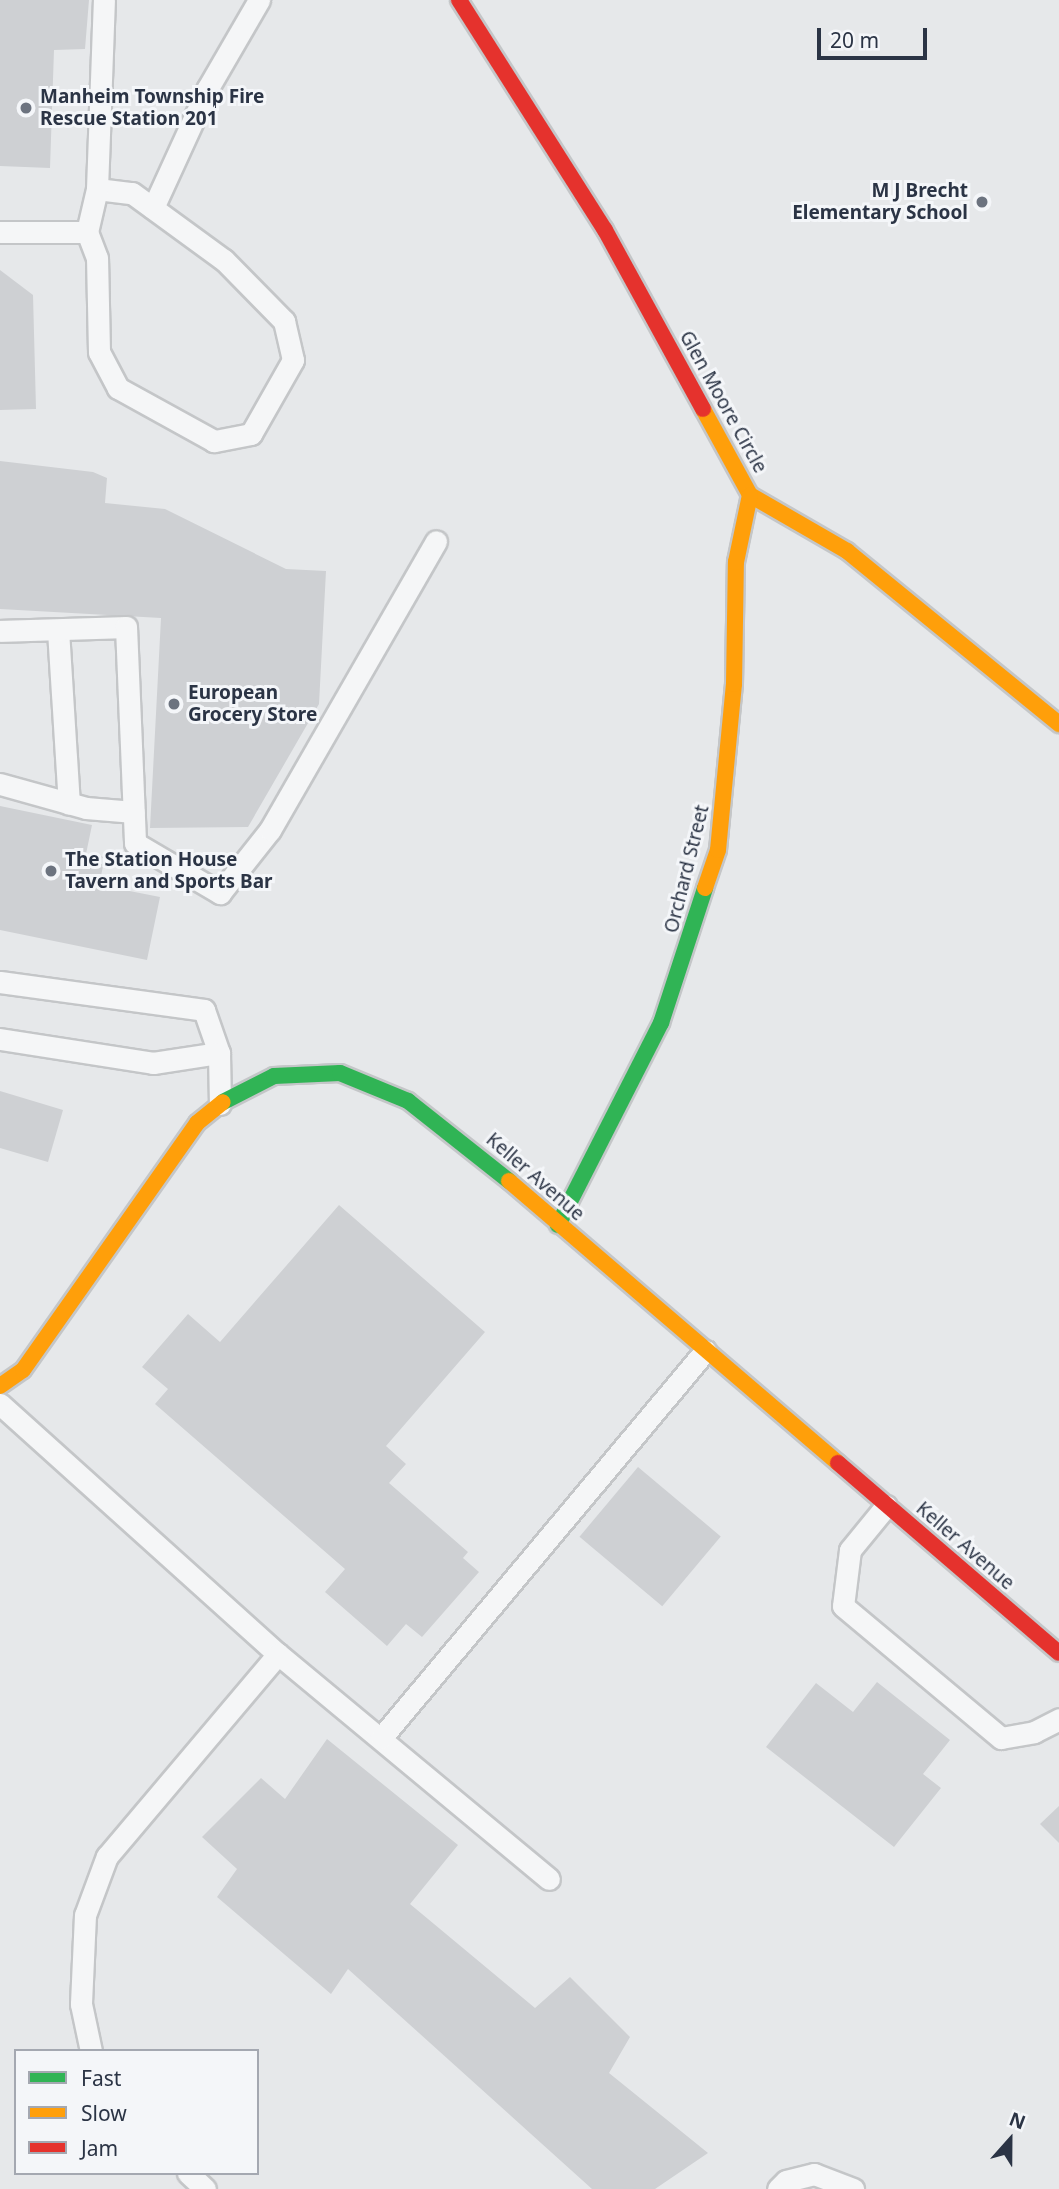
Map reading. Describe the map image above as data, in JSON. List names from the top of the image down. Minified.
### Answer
{"streets":{"street":["Glen Moore Circle","Orchard Street","Keller Avenue"]},"crossings":[["Glen Moore Circle","Orchard Street"],["Orchard Street","Keller Avenue"]],"places":["Manheim Township Fire Rescue Station 201","M J Brecht Elementary School","European Grocery Store","The Station House Tavern and Sports Bar"],"legend":["Fast","Slow","Jam"],"scale_bar":"20 m","north":"top"}
